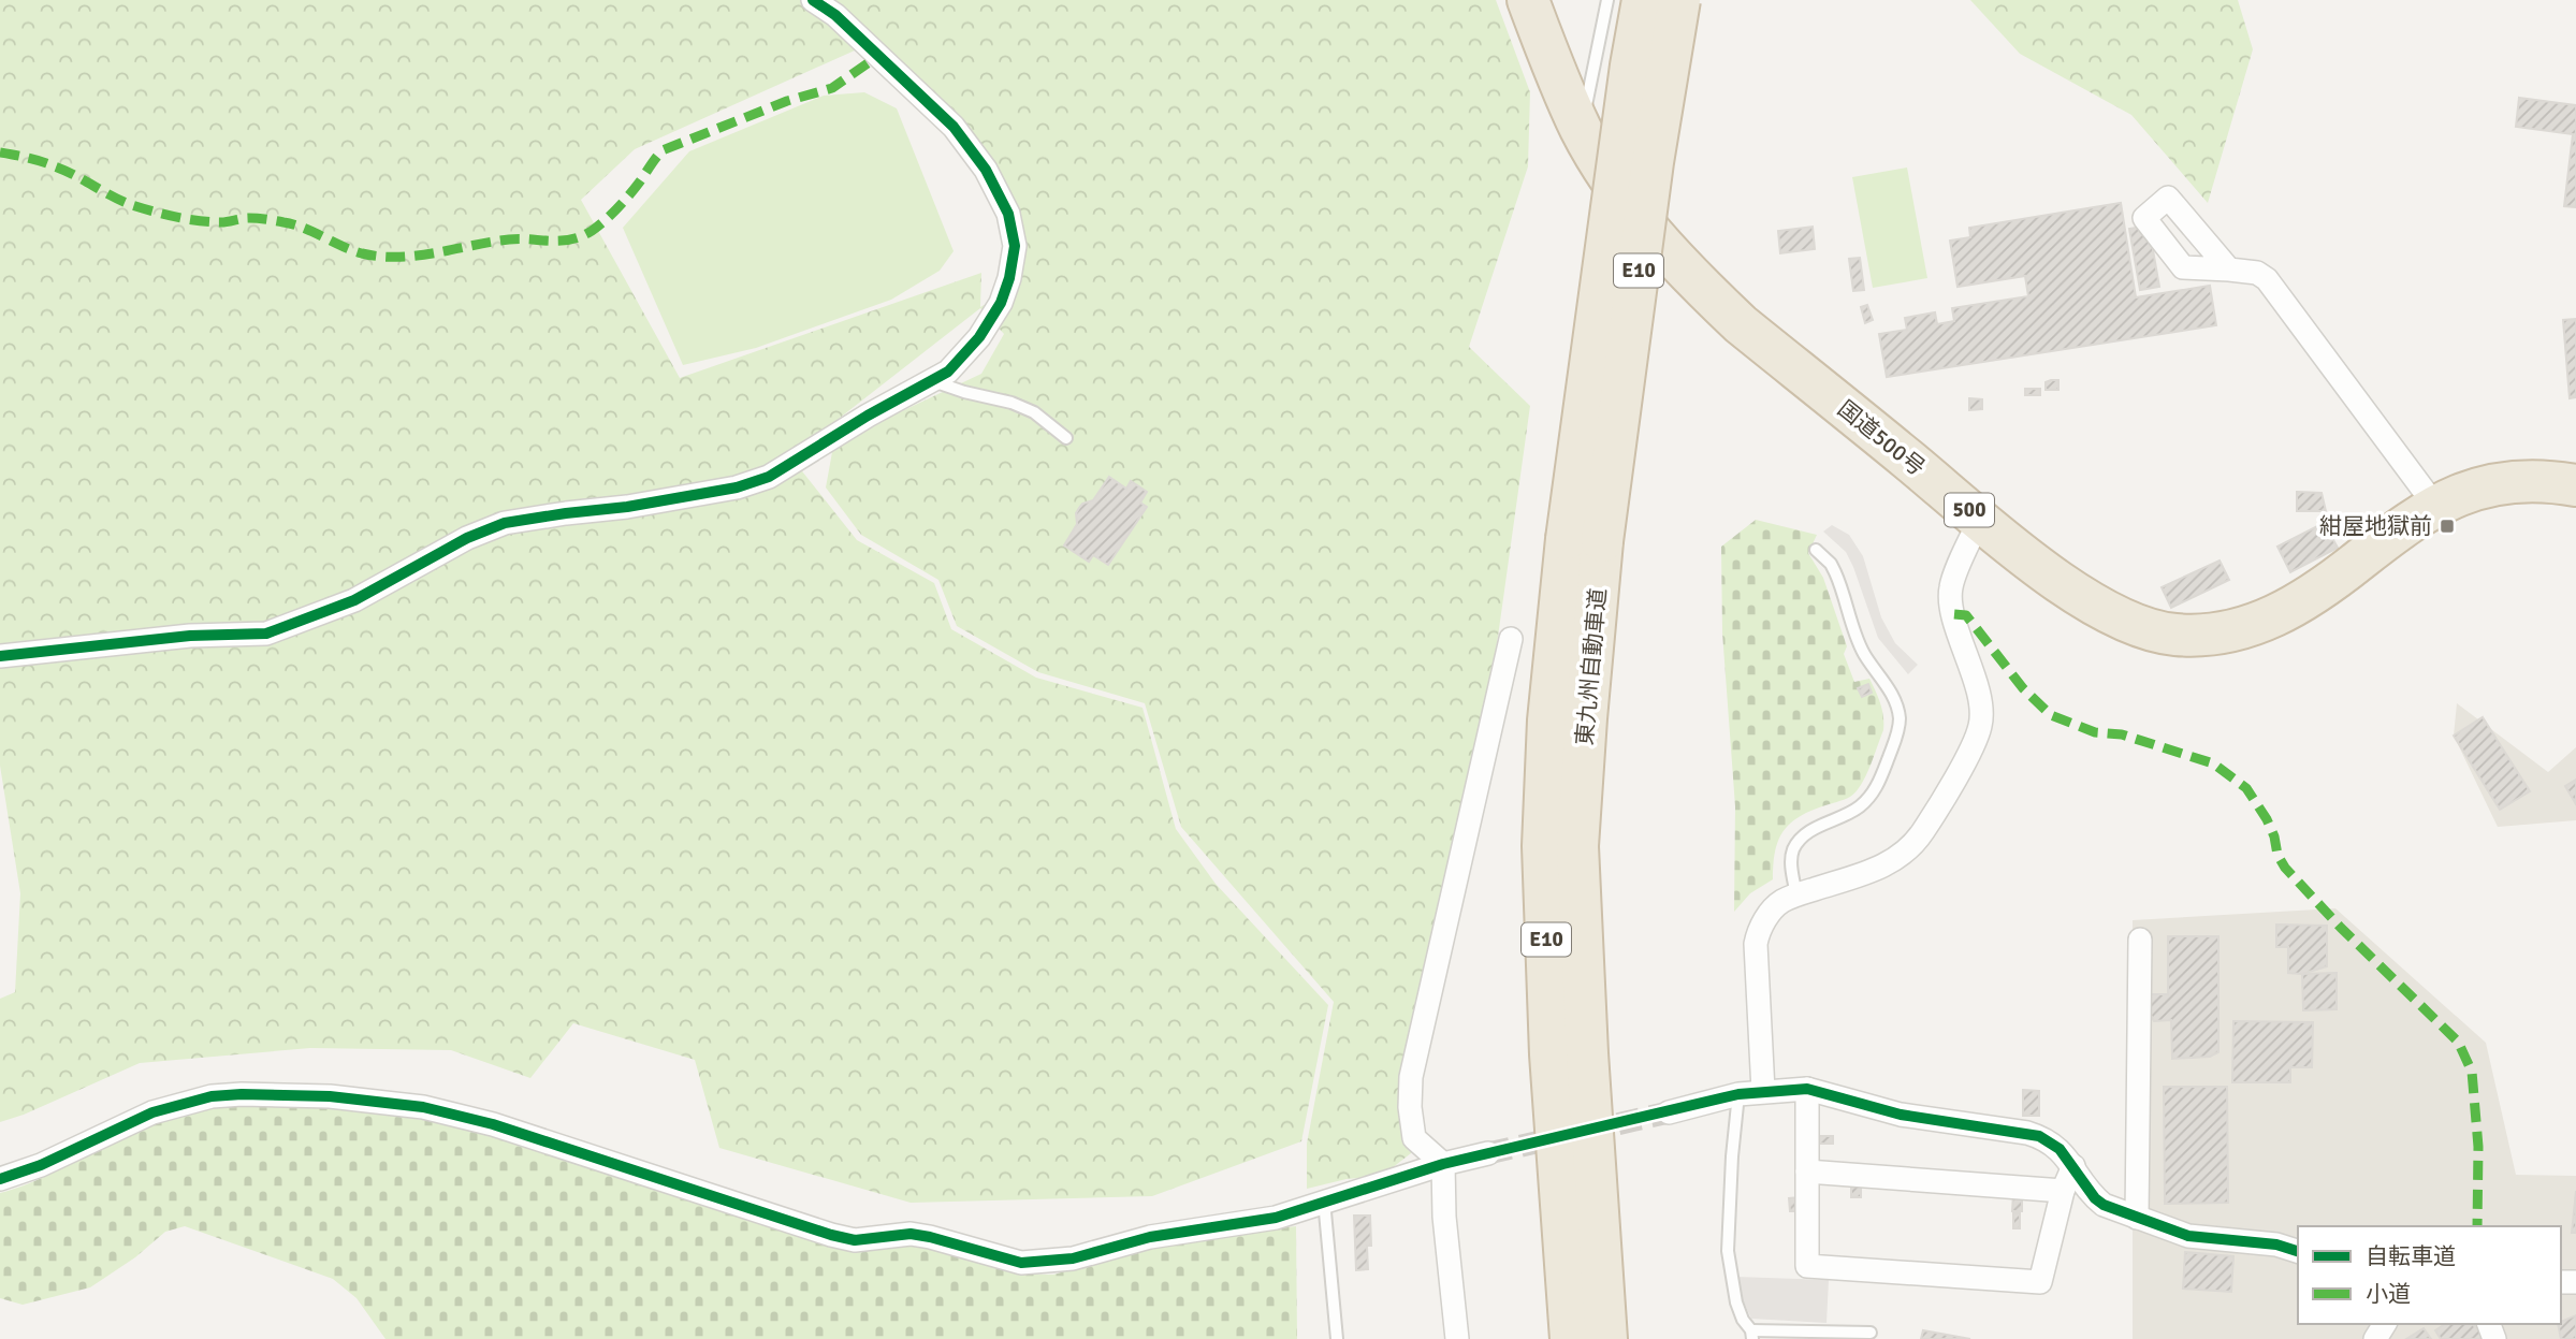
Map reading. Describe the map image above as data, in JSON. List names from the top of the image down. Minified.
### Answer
{"streets":{"highway":["E10","国道500号","500","東九州自動車道"]},"places":{"transit":["紺屋地獄前"]},"legend":["自転車道","小道"]}
